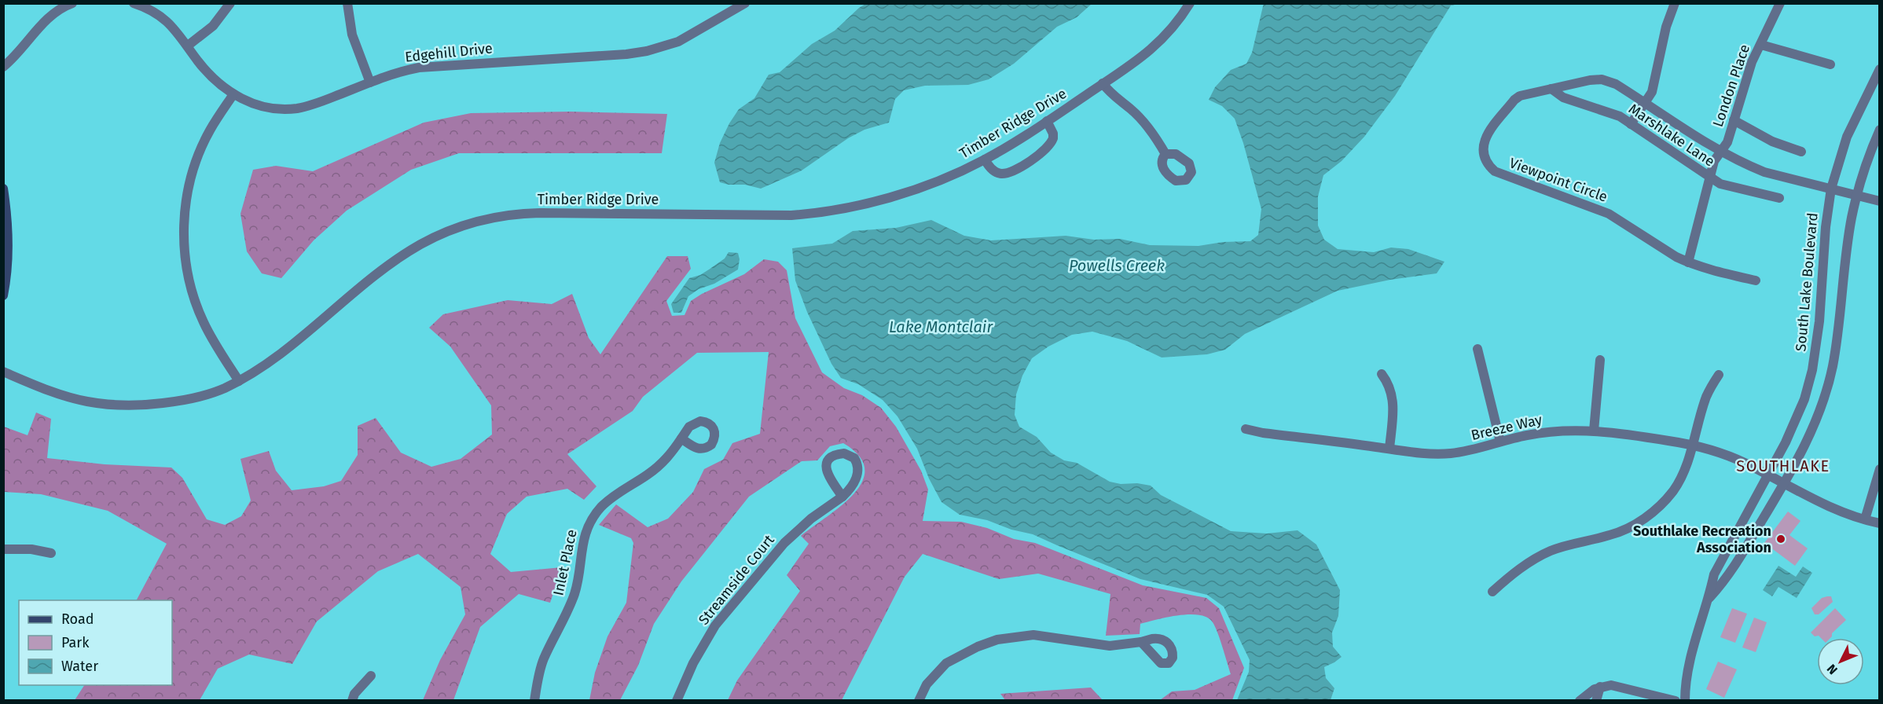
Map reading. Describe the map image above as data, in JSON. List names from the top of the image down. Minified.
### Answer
{"streets":{"street":["Edgehill Drive","London Place","Timber Ridge Drive","Marshlake Lane","Viewpoint Circle","South Lake Boulevard","Breeze Way","Inlet Place","Streamside Court"]},"crossings":[["London Place","Viewpoint Circle"],["Marshlake Lane","Viewpoint Circle"],["Viewpoint Circle","South Lake Boulevard"],["South Lake Boulevard","Breeze Way"]],"districts":["SOUTHLAKE"],"water":["Powells Creek","Lake Montclair"],"places":["Southlake Recreation Association"],"legend":["Road","Park","Water"],"north":"bottom left"}
